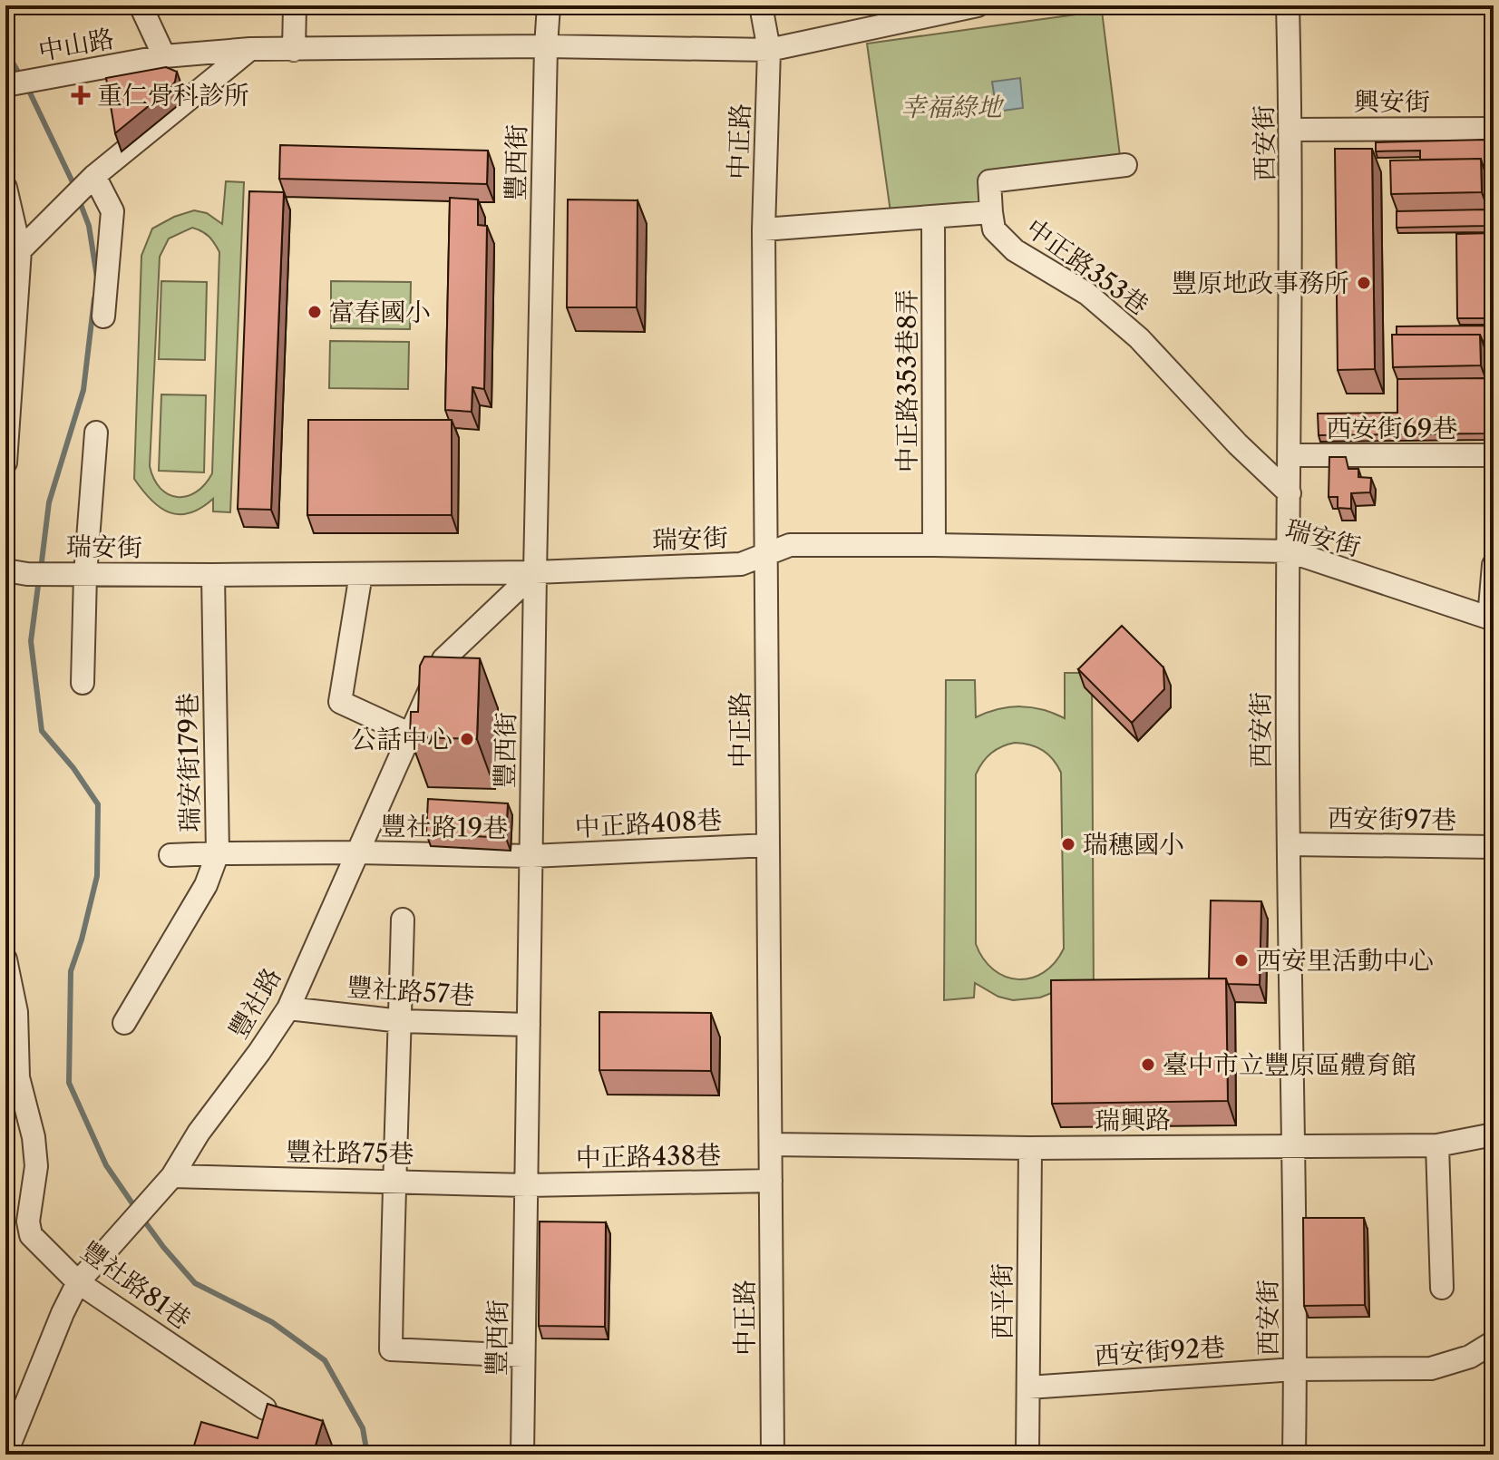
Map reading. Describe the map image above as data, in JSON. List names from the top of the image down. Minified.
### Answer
{"streets":{"street":["中山路","興安街","中正路","西安街","豐西街","中正路353巷","中正路353巷8弄","西安街69巷","瑞安街","瑞安街179巷","西安街97巷","中正路408巷","豐社路19巷","豐社路57巷","豐社路","瑞興路","豐社路75巷","中正路438巷","豐社路81巷","西平街","西安街92巷"]},"crossings":[["中山路","中正路"],["中山路","豐西街"],["興安街","西安街"],["中正路","中正路353巷"],["中正路","瑞安街"],["中正路","中正路408巷"],["中正路","瑞興路"],["中正路","中正路438巷"],["西安街","中正路353巷"],["西安街","西安街69巷"],["西安街","瑞安街"],["西安街","西安街97巷"],["西安街","瑞興路"],["西安街","西安街92巷"],["豐西街","瑞安街"],["豐西街","中正路408巷"],["豐西街","豐社路19巷"],["豐西街","豐社路57巷"],["豐西街","豐社路"],["豐西街","豐社路75巷"],["豐西街","中正路438巷"],["中正路353巷","中正路353巷8弄"],["中正路353巷8弄","瑞安街"],["瑞安街","瑞安街179巷"],["瑞安街","豐社路"],["瑞安街179巷","豐社路19巷"],["瑞安街179巷","豐社路"],["中正路408巷","豐社路19巷"],["豐社路19巷","豐社路"],["豐社路57巷","豐社路"],["豐社路","豐社路75巷"],["豐社路","豐社路81巷"],["瑞興路","西平街"],["豐社路75巷","中正路438巷"],["西平街","西安街92巷"]],"parks":["幸福綠地"],"places":{"health":["重仁骨科診所"],"other":["豐原地政事務所","富春國小","公話中心","瑞穗國小","西安里活動中心","臺中市立豐原區體育館"]}}
